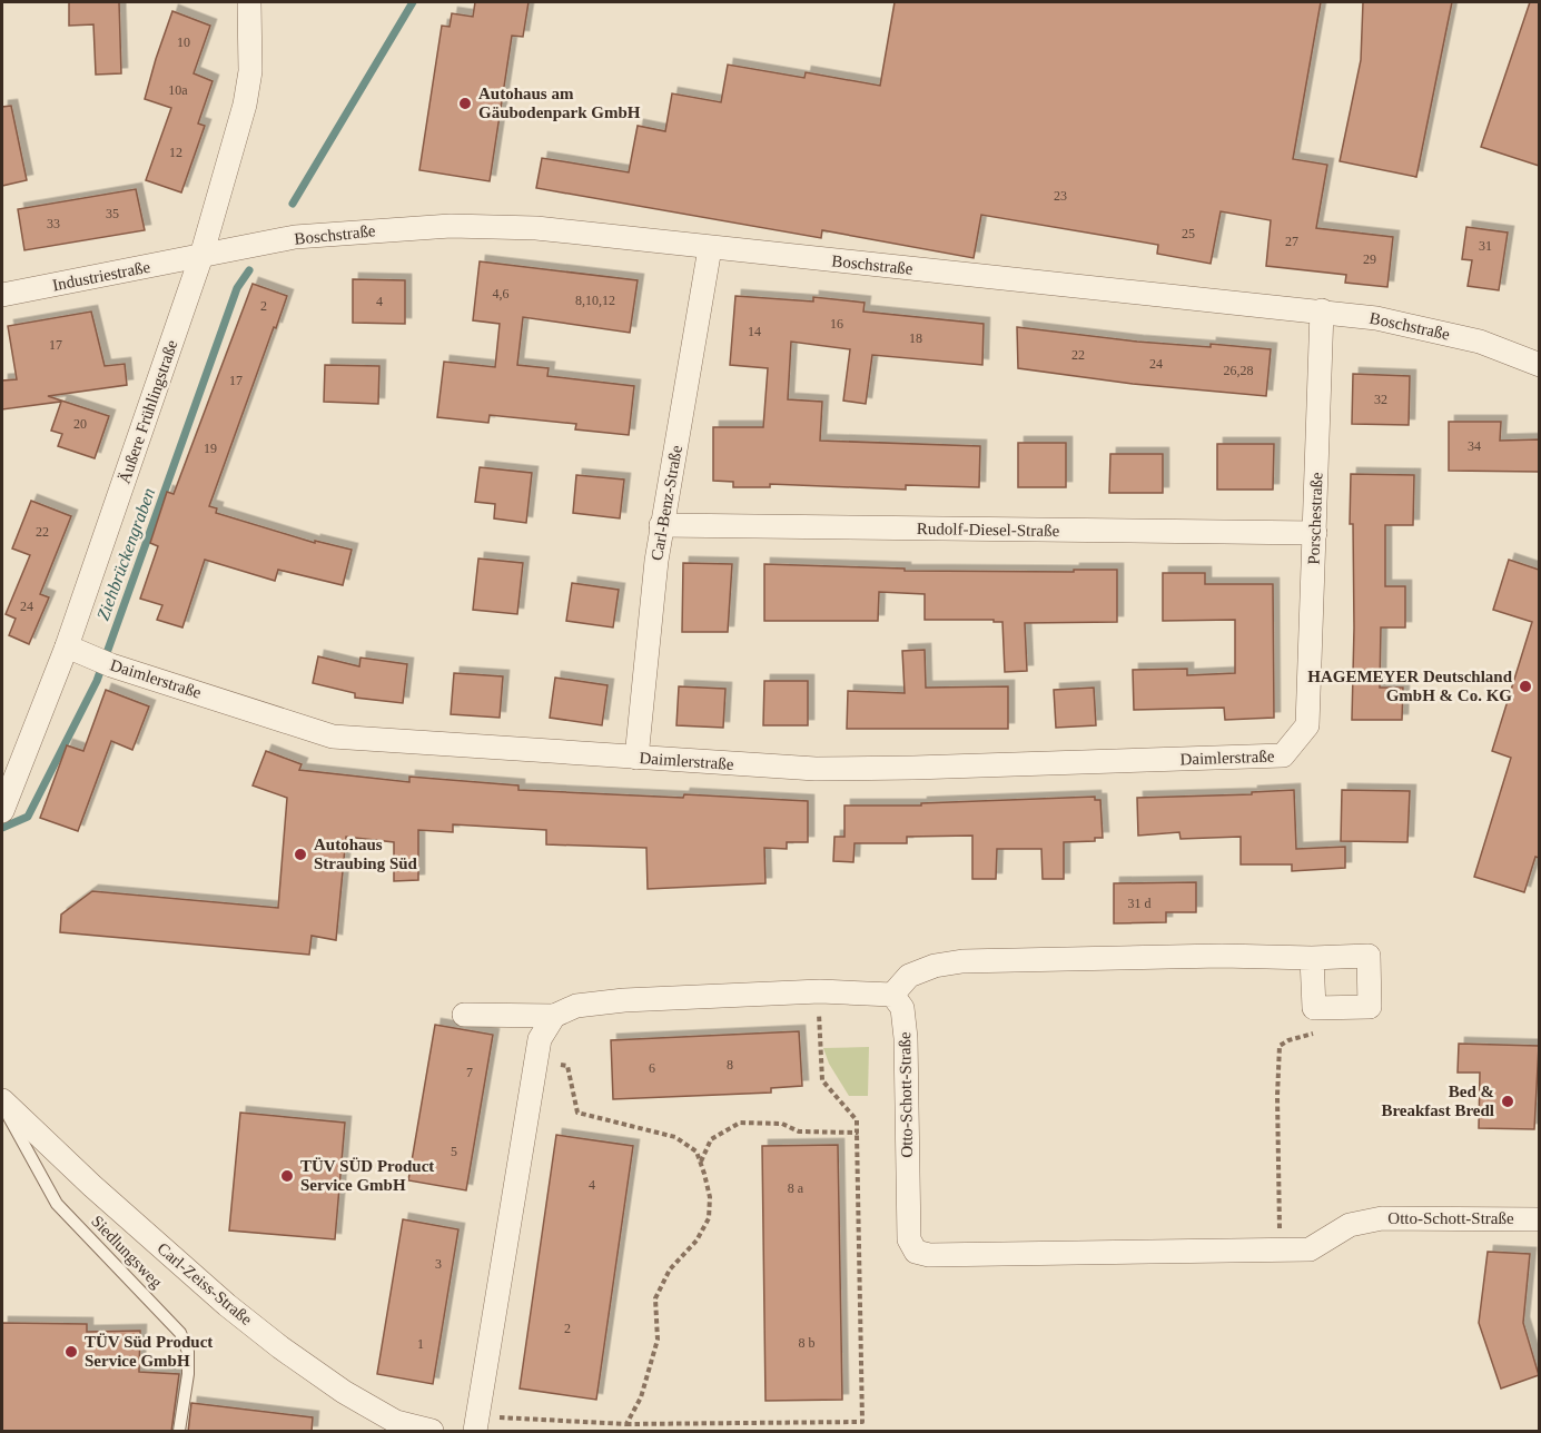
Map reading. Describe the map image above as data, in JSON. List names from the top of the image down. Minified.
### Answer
{"streets":{"street":["Boschstraße","Industriestraße","Äußere Frühlingstraße","Carl-Benz-Straße","Porschestraße","Rudolf-Diesel-Straße","Daimlerstraße","Otto-Schott-Straße","Carl-Zeiss-Straße"],"lane":["Siedlungsweg"]},"crossings":[["Boschstraße","Industriestraße"],["Boschstraße","Äußere Frühlingstraße"],["Boschstraße","Carl-Benz-Straße"],["Boschstraße","Porschestraße"],["Industriestraße","Äußere Frühlingstraße"],["Äußere Frühlingstraße","Daimlerstraße"],["Carl-Benz-Straße","Rudolf-Diesel-Straße"],["Carl-Benz-Straße","Daimlerstraße"],["Porschestraße","Rudolf-Diesel-Straße"],["Porschestraße","Daimlerstraße"],["Siedlungsweg","Carl-Zeiss-Straße"]],"water":["Ziehbrückengraben"],"places":["Autohaus am Gäubodenpark GmbH","HAGEMEYER Deutschland GmbH & Co. KG","Autohaus Straubing Süd","Bed & Breakfast Bredl","TÜV SÜD Product Service GmbH","TÜV Süd Product Service GmbH"],"house_numbers":["10","10a","12","23","35","33","25","27","31","29","4,6","8,10,12","4","2","16","14","18","17","22","24","26,28","17","32","20","34","19","22","24","31 d","8","6","7","5","4","8 a","3","2","8 b","1"]}
